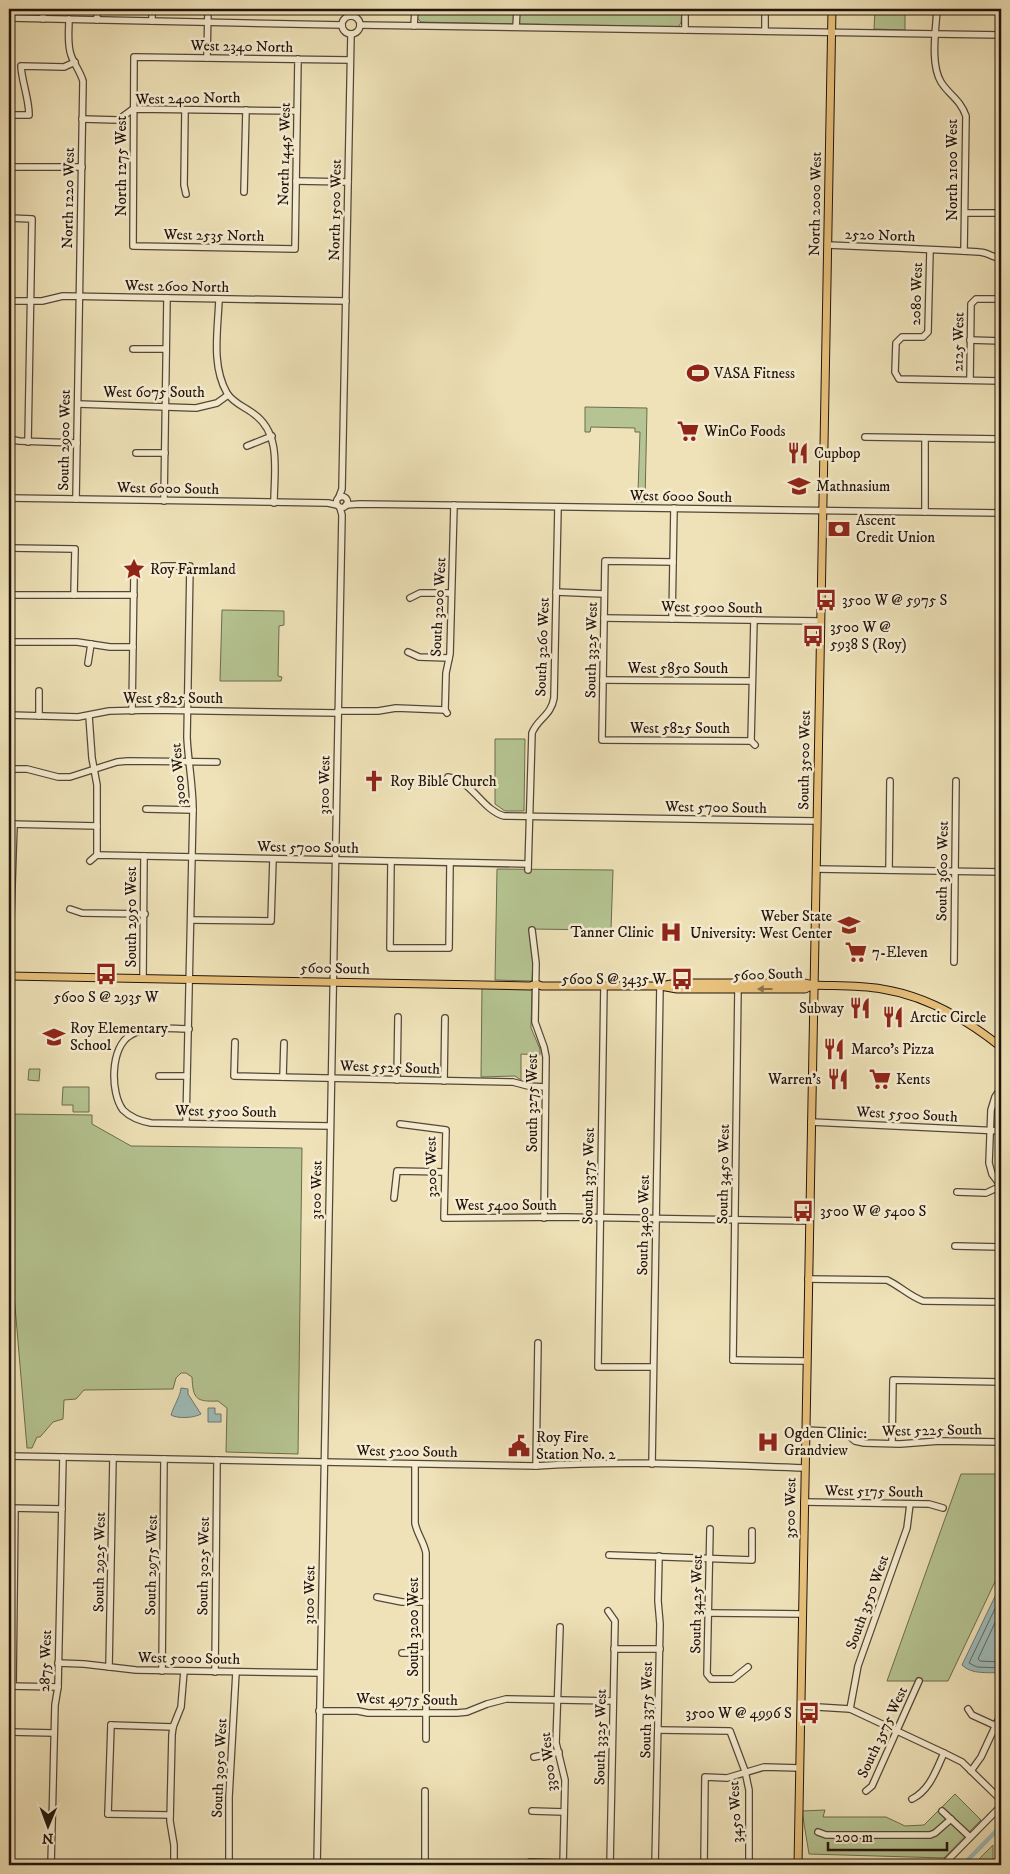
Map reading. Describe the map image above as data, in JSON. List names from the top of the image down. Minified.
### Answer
{"streets":{"main road":["North 2000 West","South 3500 West","5600 South","3500 West"],"street":["West 2340 North","West 2400 North","North 1445 West","North 1275 West","North 2100 West","North 1220 West","North 1500 West","West 2535 North","2520 North","West 2600 North","2080 West","2125 West","West 6075 South","South 2900 West","West 6000 South","South 3200 West","West 5900 South","South 3260 West","South 3325 West","West 5850 South","West 5825 South","3000 West","3100 West","West 5700 South","South 3600 West","South 2950 West","West 5525 South","South 3275 West","West 5500 South","3200 West","South 3450 West","South 3375 West","West 5400 South","South 3400 West","West 5225 South","West 5200 South","West 5175 South","South 2925 West","South 2975 West","South 3025 West","South 3550 West","South 3425 West","West 5000 South","2875 West","West 4975 South","South 3575 West","3300 West","South 3050 West","3450 West"]},"crossings":[["West 2340 North","North 1445 West"],["West 2340 North","North 1275 West"],["West 2340 North","North 1500 West"],["West 2400 North","North 1445 West"],["West 2400 North","North 1275 West"],["West 2400 North","North 1220 West"],["North 1445 West","West 2535 North"],["North 1275 West","West 2535 North"],["North 2100 West","2520 North"],["North 1220 West","West 2600 North"],["North 1220 West","South 2900 West"],["North 2000 West","2520 North"],["North 2000 West","South 3500 West"],["North 1500 West","West 2600 North"],["North 1500 West","West 6000 South"],["North 1500 West","3100 West"],["2520 North","2080 West"],["2080 West","2125 West"],["West 6075 South","South 2900 West"],["South 2900 West","West 6000 South"],["West 6000 South","South 3200 West"],["West 6000 South","South 3260 West"],["West 6000 South","South 3500 West"],["West 6000 South","3100 West"],["South 3200 West","West 5825 South"],["South 3200 West","West 5200 South"],["South 3200 West","West 4975 South"],["West 5900 South","South 3325 West"],["West 5900 South","South 3500 West"],["South 3260 West","West 5700 South"],["South 3325 West","West 5850 South"],["South 3325 West","West 5825 South"],["South 3325 West","West 4975 South"],["West 5850 South","West 5825 South"],["West 5825 South","3000 West"],["West 5825 South","3100 West"],["South 3500 West","West 5700 South"],["South 3500 West","5600 South"],["South 3500 West","West 5500 South"],["South 3500 West","3500 West"],["3000 West","West 5700 South"],["3000 West","5600 South"],["3000 West","West 5500 South"],["3100 West","West 5700 South"],["3100 West","5600 South"],["3100 West","West 5525 South"],["3100 West","West 5500 South"],["3100 West","West 5200 South"],["3100 West","West 5000 South"],["3100 West","West 4975 South"],["West 5700 South","South 2950 West"],["South 2950 West","5600 South"],["5600 South","South 3275 West"],["5600 South","South 3450 West"],["5600 South","South 3375 West"],["5600 South","South 3400 West"],["West 5525 South","South 3275 West"],["South 3275 West","West 5400 South"],["West 5500 South","3500 West"],["3200 West","West 5400 South"],["South 3450 West","West 5400 South"],["South 3450 West","3500 West"],["South 3375 West","West 5400 South"],["South 3375 West","South 3400 West"],["South 3375 West","3450 West"],["West 5400 South","South 3400 West"],["West 5400 South","3500 West"],["South 3400 West","West 5200 South"],["West 5225 South","3500 West"],["West 5200 South","3500 West"],["West 5200 South","South 2925 West"],["West 5200 South","South 2975 West"],["West 5200 South","South 3025 West"],["West 5200 South","2875 West"],["West 5175 South","3500 West"],["West 5175 South","South 3550 West"],["South 2925 West","West 5000 South"],["South 2975 West","West 5000 South"],["South 3025 West","West 5000 South"],["West 5000 South","2875 West"],["West 5000 South","South 3050 West"],["West 4975 South","3300 West"]],"places":{"sports":["VASA Fitness"],"supermarket":["WinCo Foods","7-Eleven","Kents"],"restaurant":["Cupbop","Subway","Arctic Circle","Marco's Pizza","Warren's"],"school or university":["Mathnasium","Weber State University: West Center","Roy Elementary School"],"bank":["Ascent Credit Union"],"place":["Roy Farmland"],"bus stop":["3500 W @ 5975 S","3500 W @ 5938 S (Roy)","5600 S @ 2935 W","5600 S @ 3435 W","3500 W @ 5400 S","3500 W @ 4996 S"],"church":["Roy Bible Church"],"hospital":["Tanner Clinic","Ogden Clinic: Grandview"],"public building":["Roy Fire Station No. 2"]},"scale_bar":"200 m","north":"bottom"}
